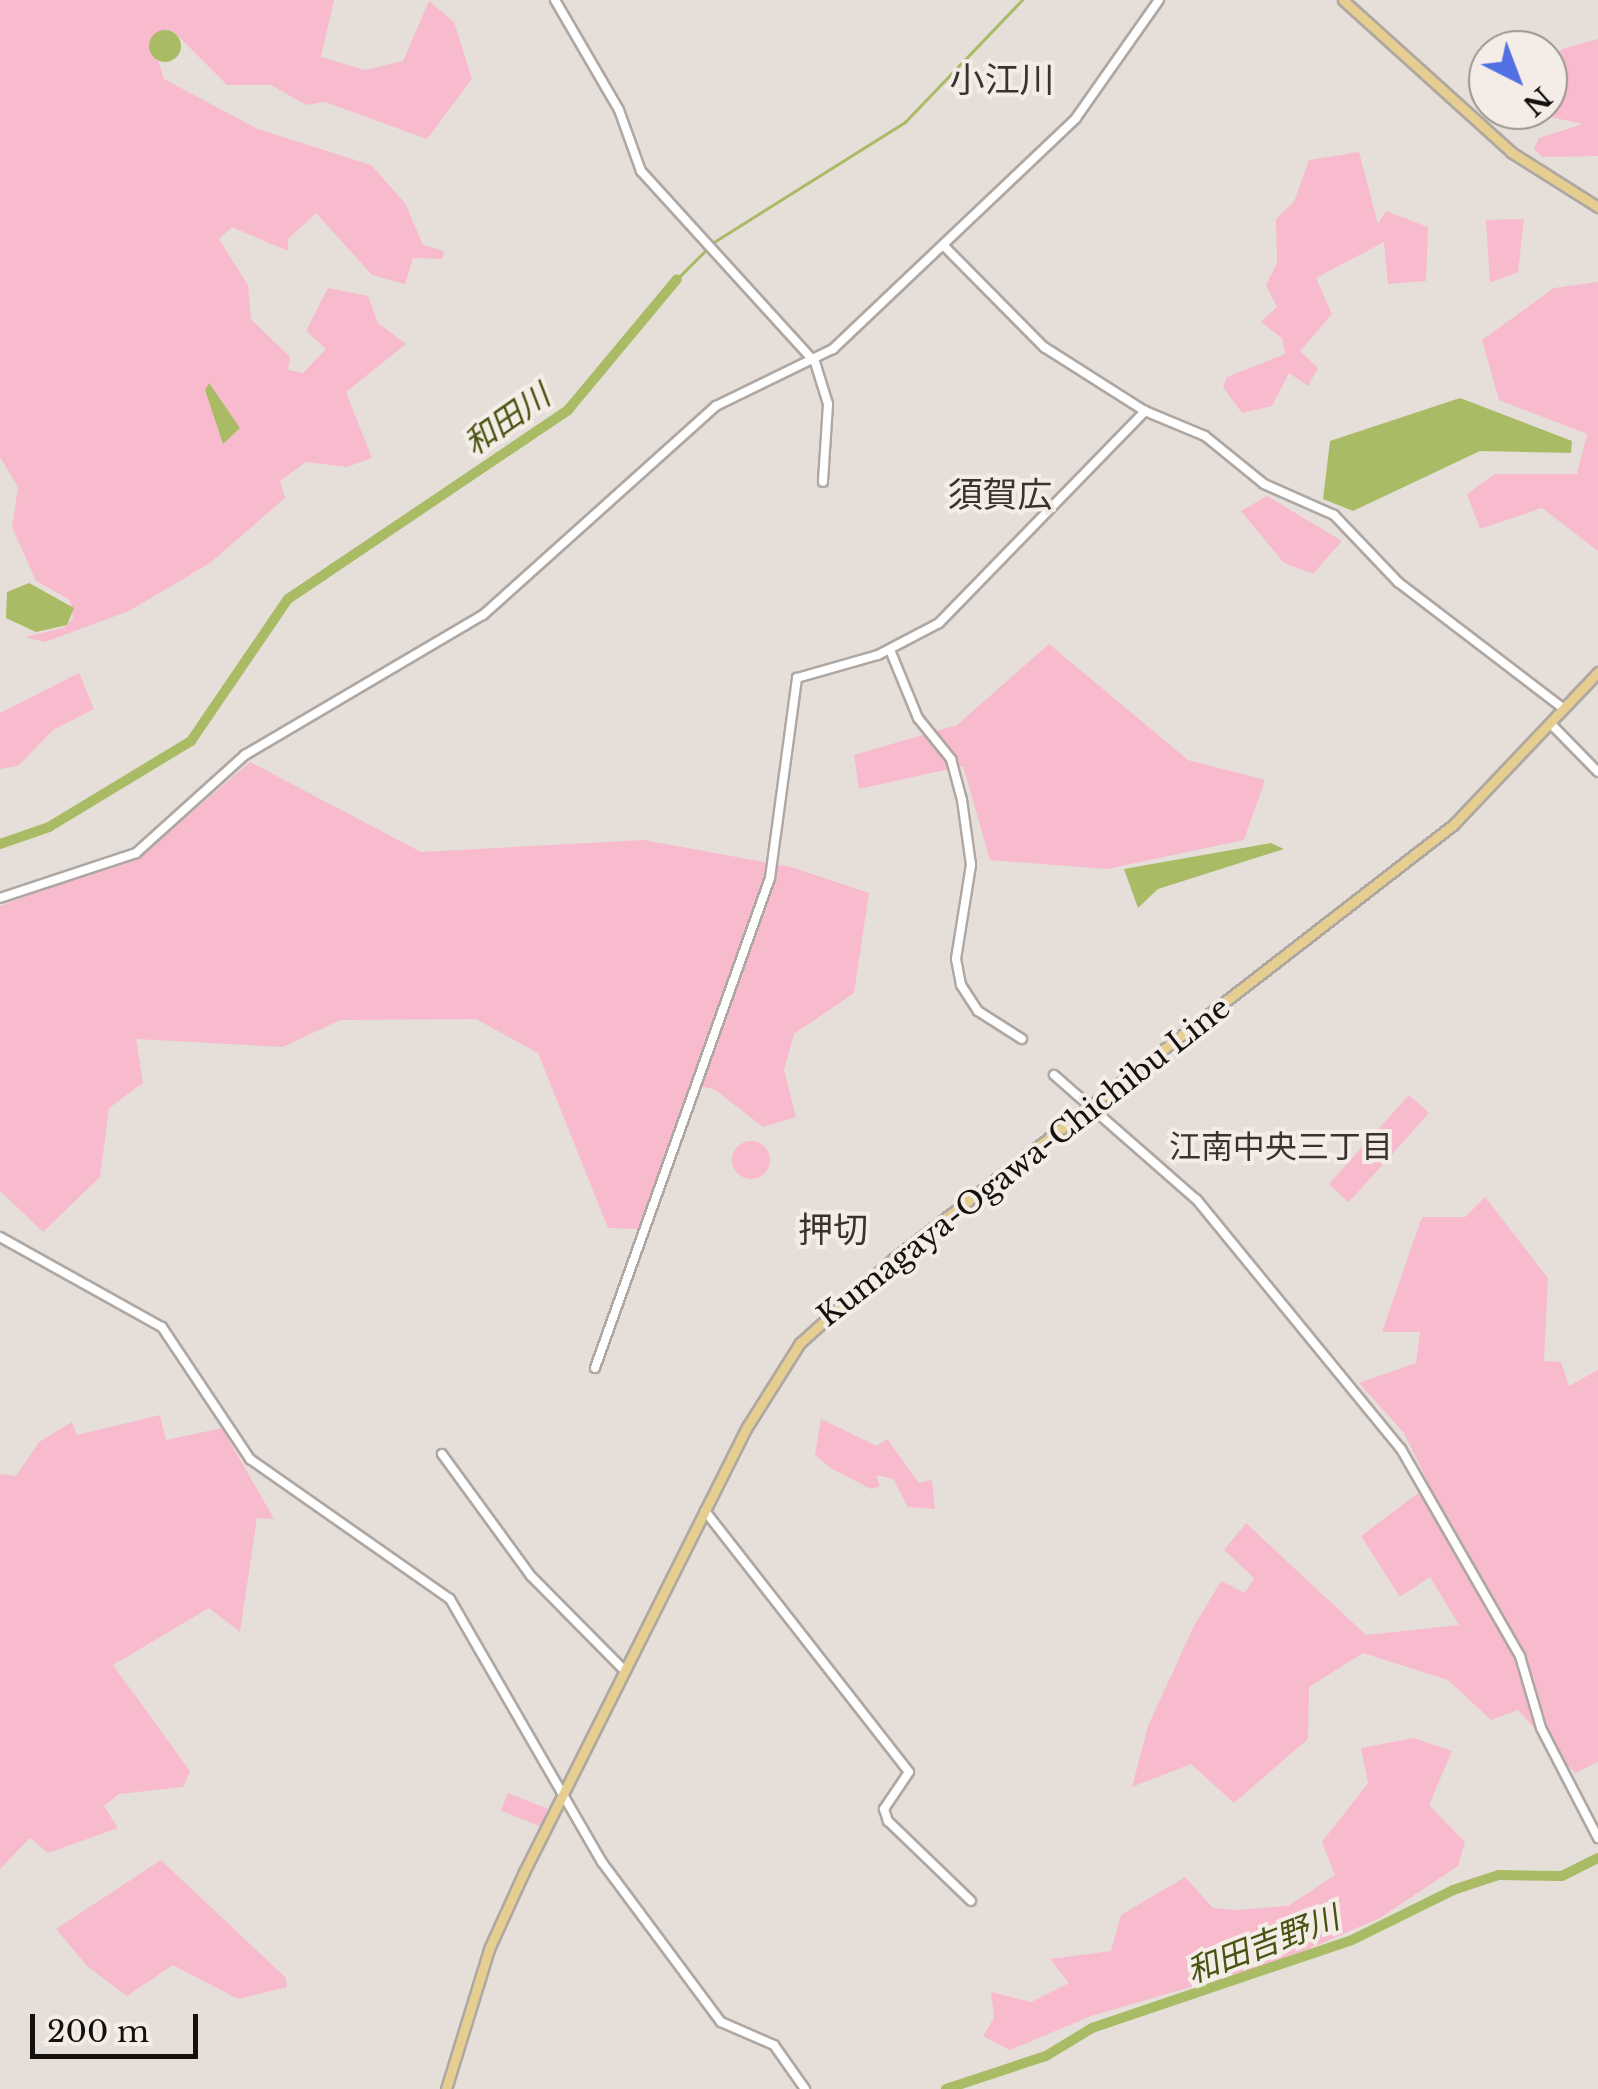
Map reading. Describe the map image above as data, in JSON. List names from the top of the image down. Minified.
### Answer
{"streets":{"main road":["Kumagaya-Ogawa-Chichibu Line"]},"districts":["小江川","須賀広","江南中央三丁目","押切"],"water":["和田川","和田吉野川"],"scale_bar":"200 m","north":"bottom right"}
